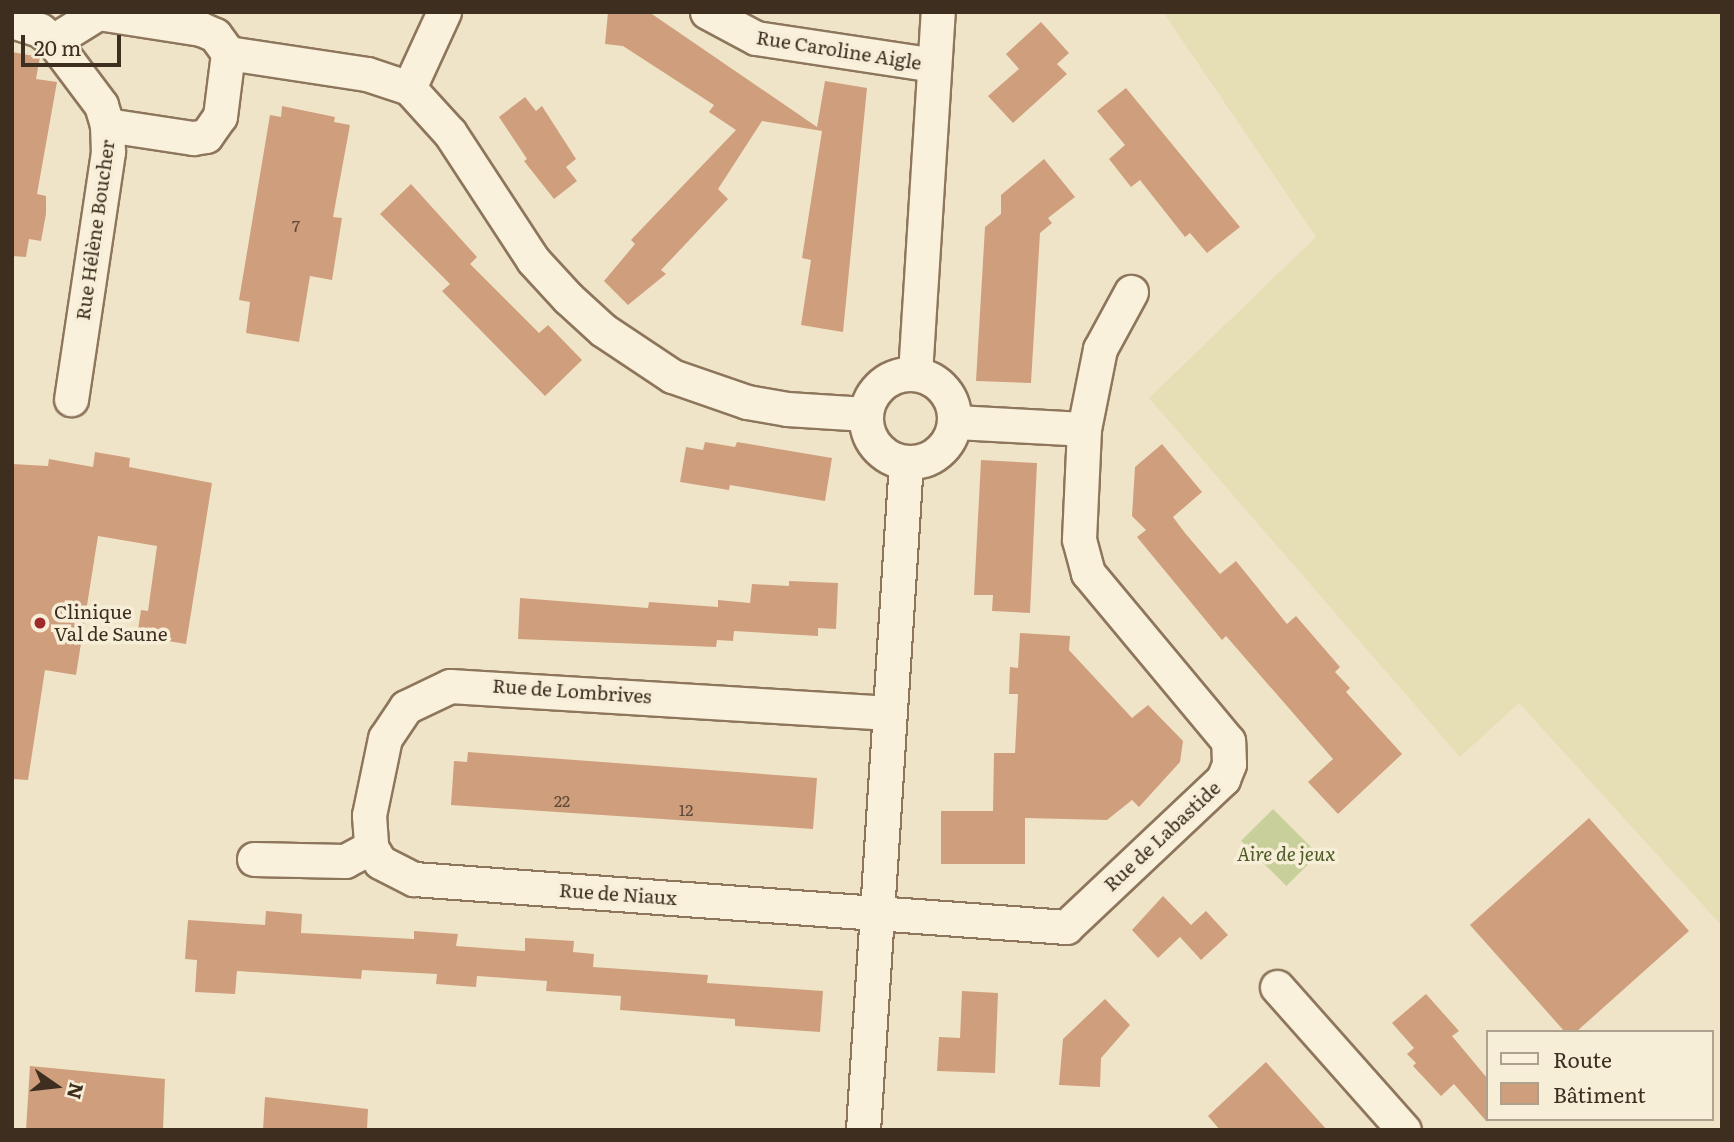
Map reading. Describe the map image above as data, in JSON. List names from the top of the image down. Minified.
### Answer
{"streets":{"street":["Rue Caroline Aigle","Rue Hélène Boucher","Rue de Lombrives","Rue de Labastide","Rue de Niaux"]},"crossings":[["Rue de Lombrives","Rue de Niaux"],["Rue de Labastide","Rue de Niaux"]],"parks":["Aire de jeux"],"places":["Clinique Val de Saune"],"house_numbers":["7","22","12"],"legend":["Route","Bâtiment"],"scale_bar":"20 m","north":"right"}
